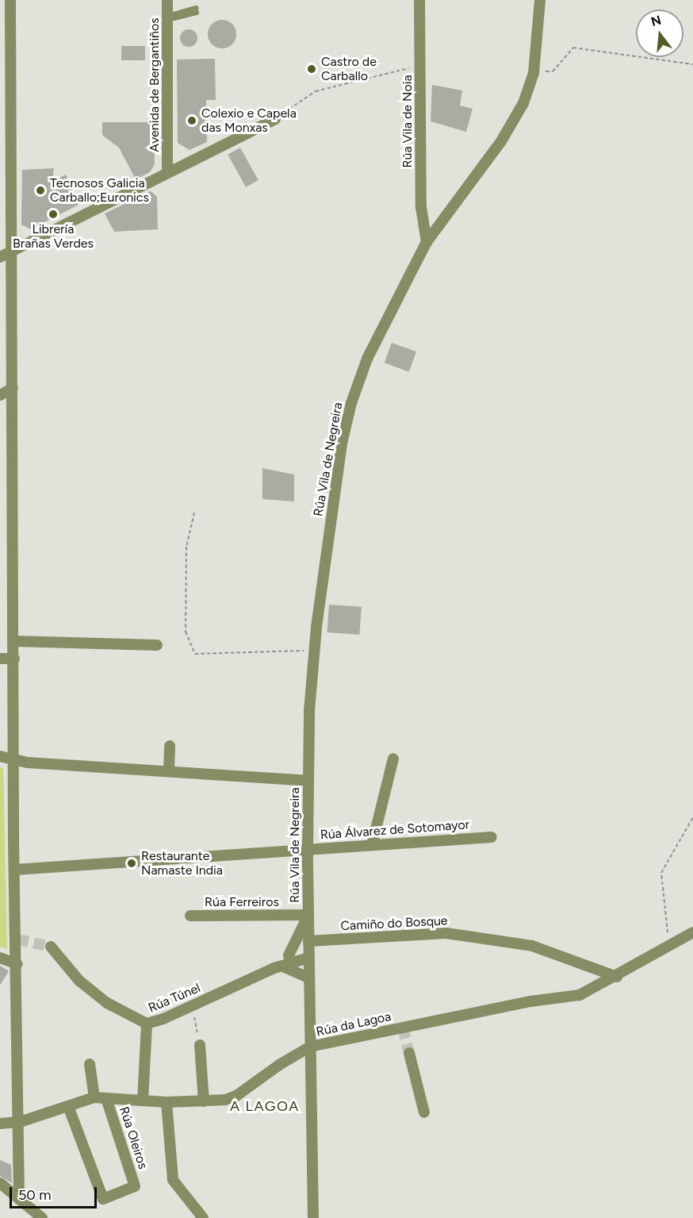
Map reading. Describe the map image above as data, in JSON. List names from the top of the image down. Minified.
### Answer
{"streets":{"street":["Avenida de Bergantiños","Rúa Vila de Noia","Rúa Vila de Negreira","Rúa Álvarez de Sotomayor","Rúa Ferreiros","Camiño do Bosque","Rúa Túnel","Rúa da Lagoa","Rúa Oleiros"]},"crossings":[["Rúa Vila de Noia","Rúa Vila de Negreira"],["Rúa Vila de Negreira","Rúa Álvarez de Sotomayor"],["Rúa Vila de Negreira","Rúa Ferreiros"],["Rúa Vila de Negreira","Camiño do Bosque"],["Rúa Vila de Negreira","Rúa Túnel"],["Rúa Vila de Negreira","Rúa da Lagoa"],["Camiño do Bosque","Rúa Túnel"],["Camiño do Bosque","Rúa da Lagoa"],["Rúa da Lagoa","Rúa Oleiros"]],"districts":["A LAGOA"],"places":["Castro de Carballo","Colexio e Capela das Monxas","Tecnosos Galicia Carballo;Euronics","Librería Brañas Verdes","Restaurante Namaste India"],"scale_bar":"50 m","north":"top"}
